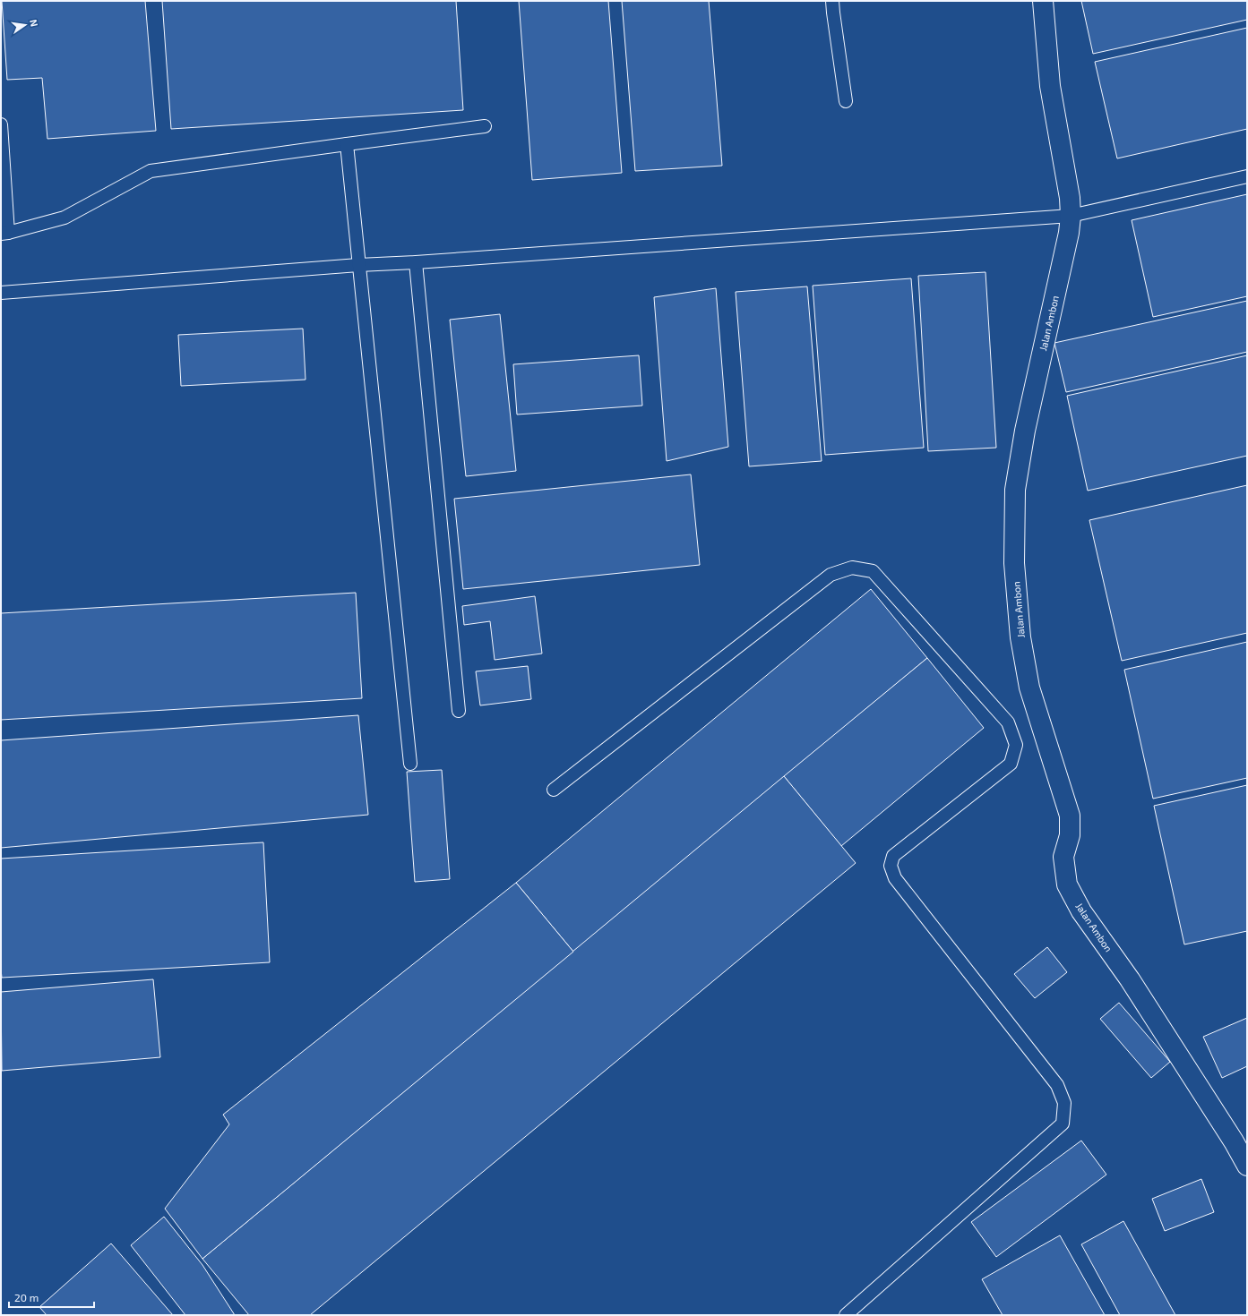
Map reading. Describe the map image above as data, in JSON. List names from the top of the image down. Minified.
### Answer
{"streets":{"street":["Jalan Ambon"]},"scale_bar":"20 m","north":"right"}
